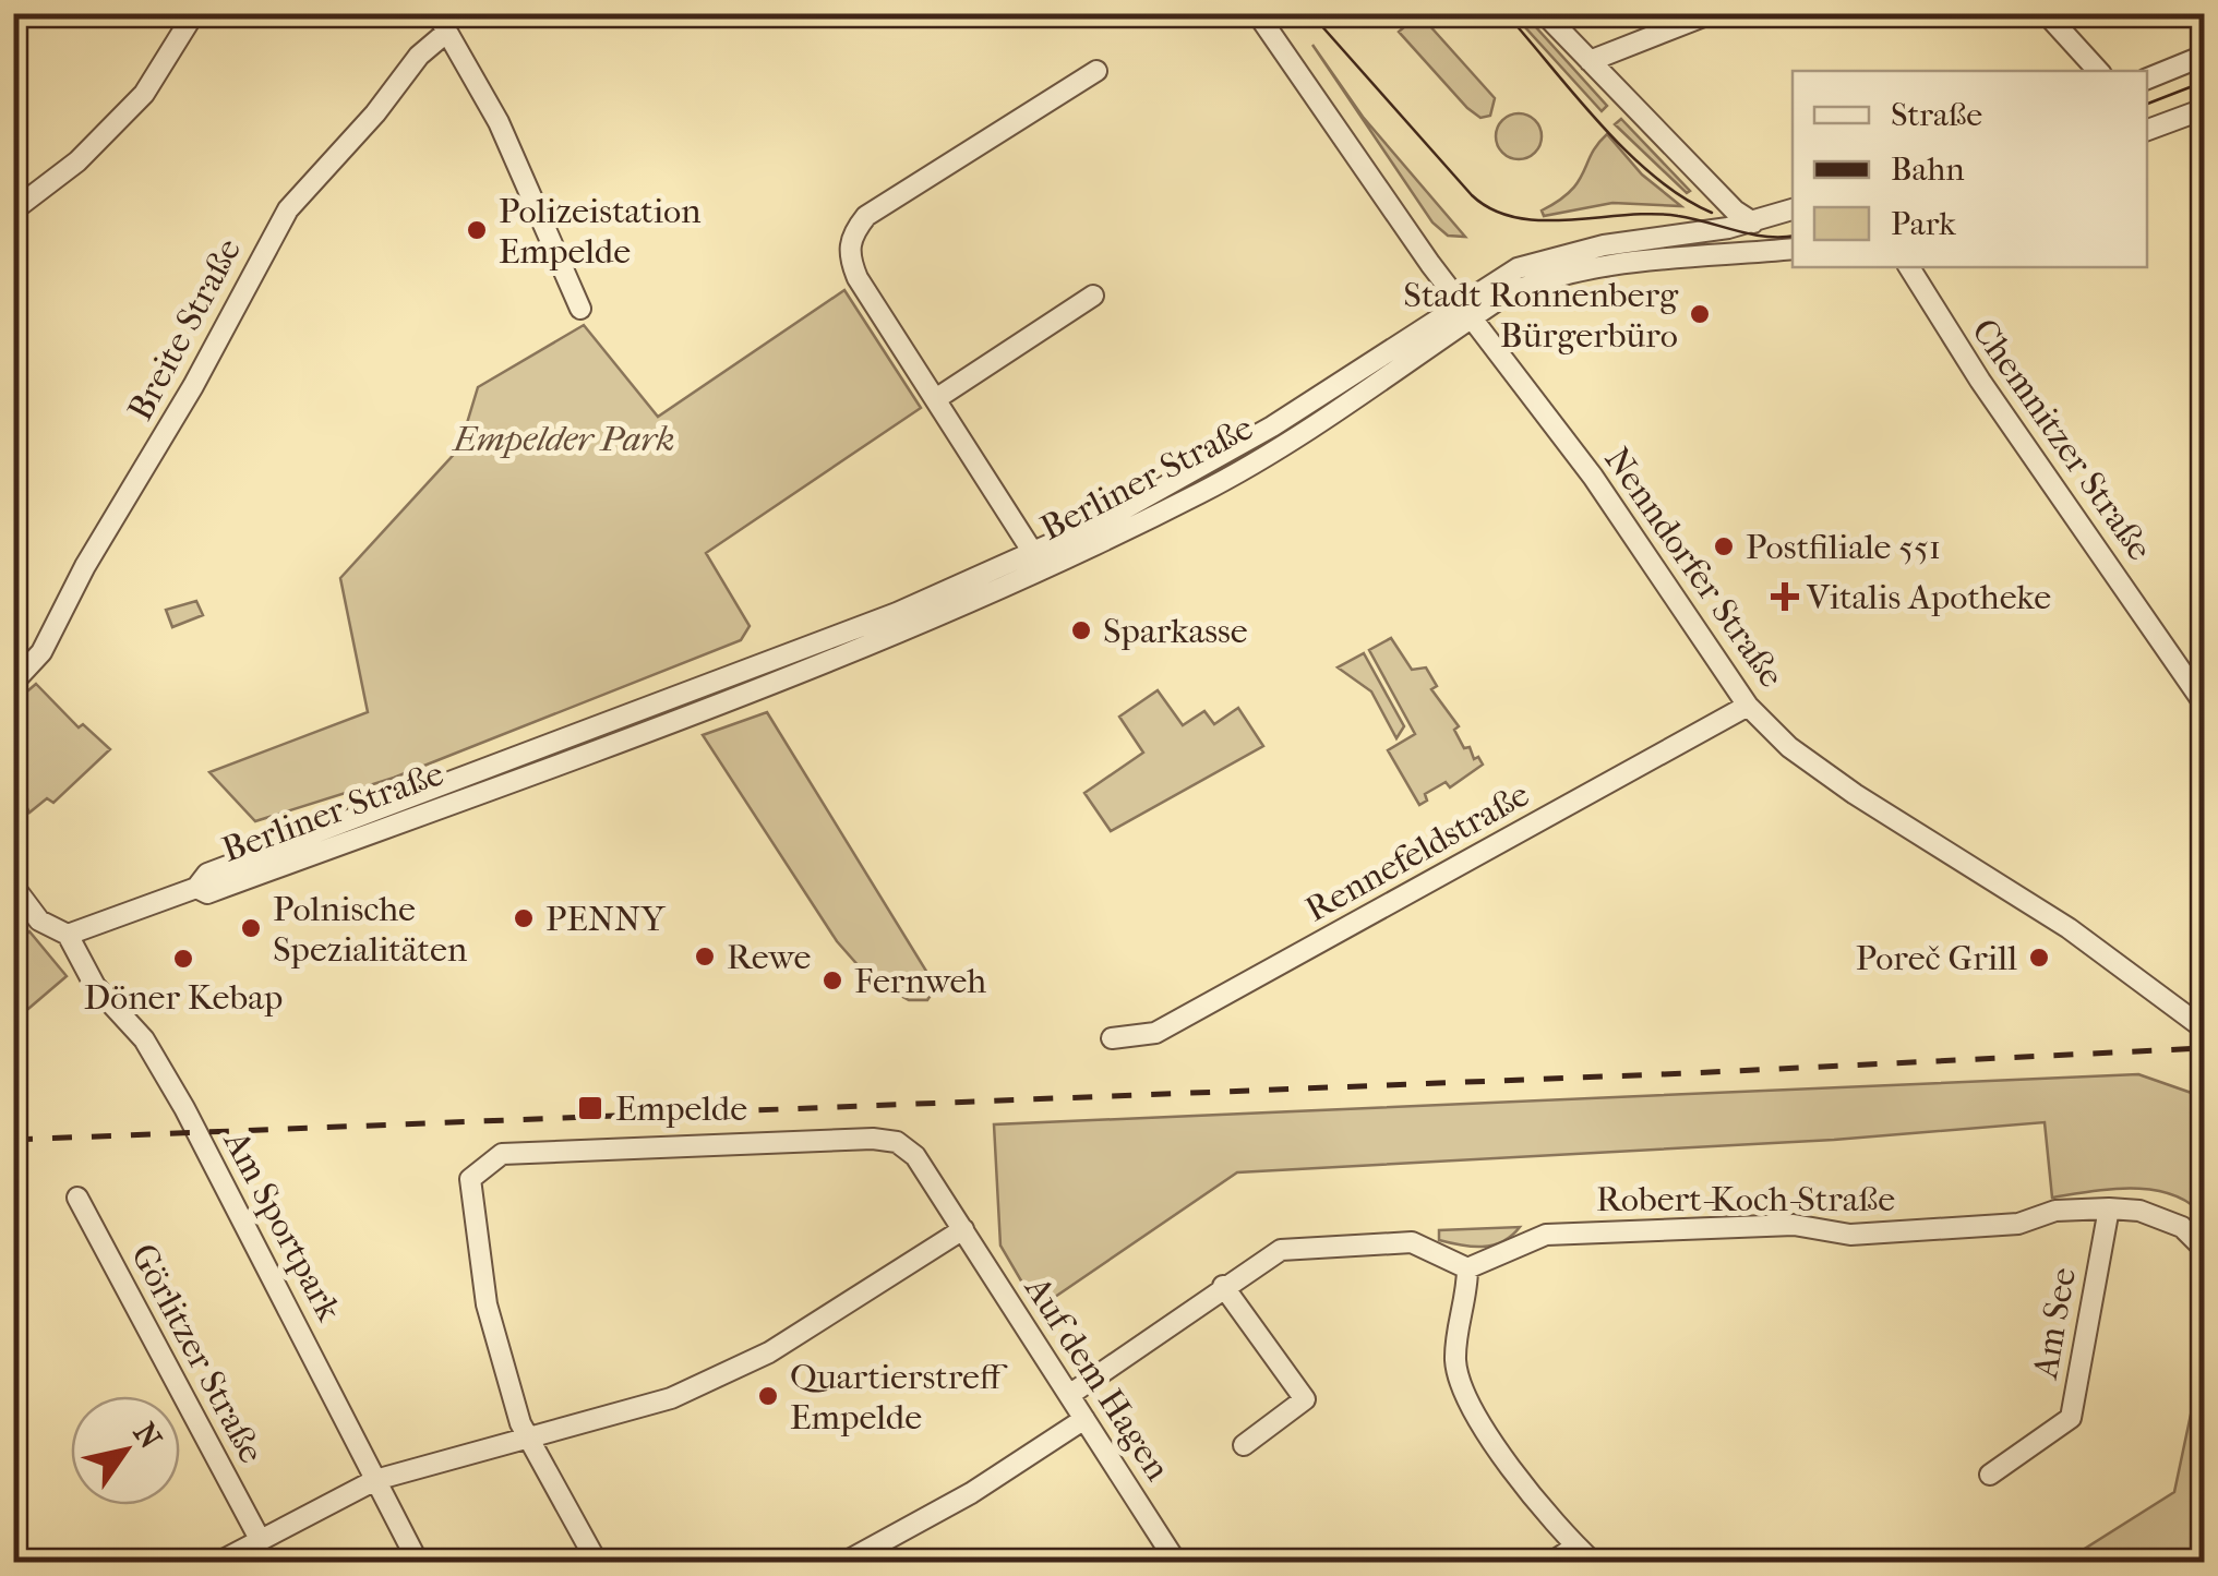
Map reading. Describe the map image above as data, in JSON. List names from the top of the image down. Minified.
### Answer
{"streets":{"street":["Breite Straße","Chemnitzer Straße","Berliner Straße","Nenndorfer Straße","Rennefeldstraße","Robert-Koch-Straße","Am Sportpark","Am See","Görlitzer Straße","Auf dem Hagen"]},"crossings":[["Berliner Straße","Nenndorfer Straße"],["Berliner Straße","Am Sportpark"],["Nenndorfer Straße","Rennefeldstraße"],["Robert-Koch-Straße","Am See"]],"parks":["Empelder Park"],"places":{"other":["Polizeistation Empelde","Stadt Ronnenberg Bürgerbüro","Postfiliale 551","Sparkasse","PENNY","Polnische Spezialitäten","Rewe","Poreč Grill","Döner Kebap","Fernweh","Quartierstreff Empelde"],"health":["Vitalis Apotheke"],"transit":["Empelde"]},"legend":["Straße","Bahn","Park"],"north":"top right"}
